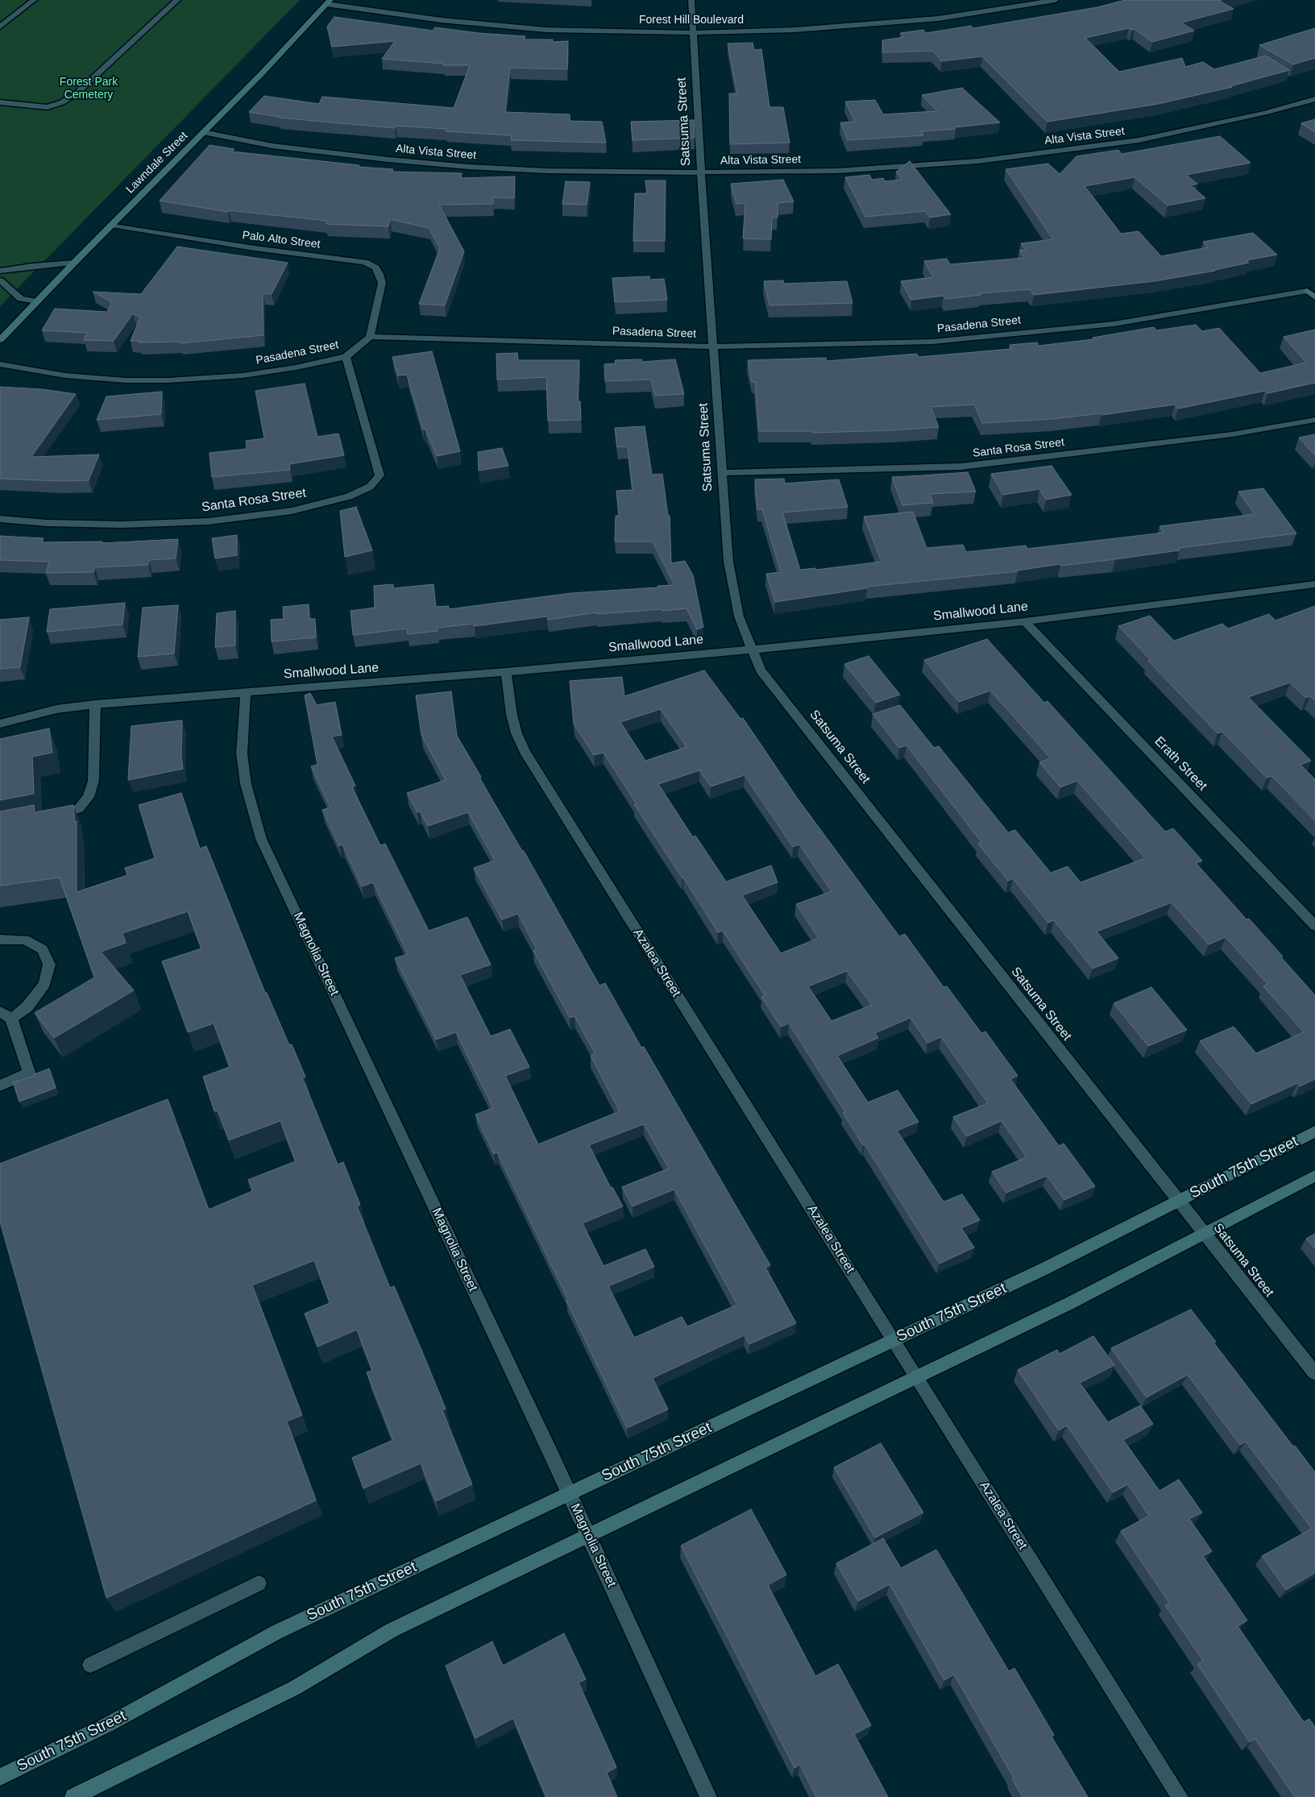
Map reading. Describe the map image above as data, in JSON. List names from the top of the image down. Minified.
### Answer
{"streets":{"main road":["Lawndale Street","South 75th Street"],"street":["Forest Hill Boulevard","Satsuma Street","Alta Vista Street","Palo Alto Street","Pasadena Street","Santa Rosa Street","Smallwood Lane","Erath Street","Magnolia Street","Azalea Street"]},"crossings":[["Forest Hill Boulevard","Satsuma Street"],["Forest Hill Boulevard","Lawndale Street"],["Satsuma Street","Alta Vista Street"],["Satsuma Street","Pasadena Street"],["Satsuma Street","Santa Rosa Street"],["Satsuma Street","Smallwood Lane"],["Satsuma Street","South 75th Street"],["Alta Vista Street","Lawndale Street"],["Lawndale Street","Palo Alto Street"],["Palo Alto Street","Pasadena Street"],["Pasadena Street","Santa Rosa Street"],["Smallwood Lane","Erath Street"],["Smallwood Lane","Magnolia Street"],["Smallwood Lane","Azalea Street"],["Magnolia Street","South 75th Street"],["Azalea Street","South 75th Street"]],"parks":["Forest Park Cemetery"]}
